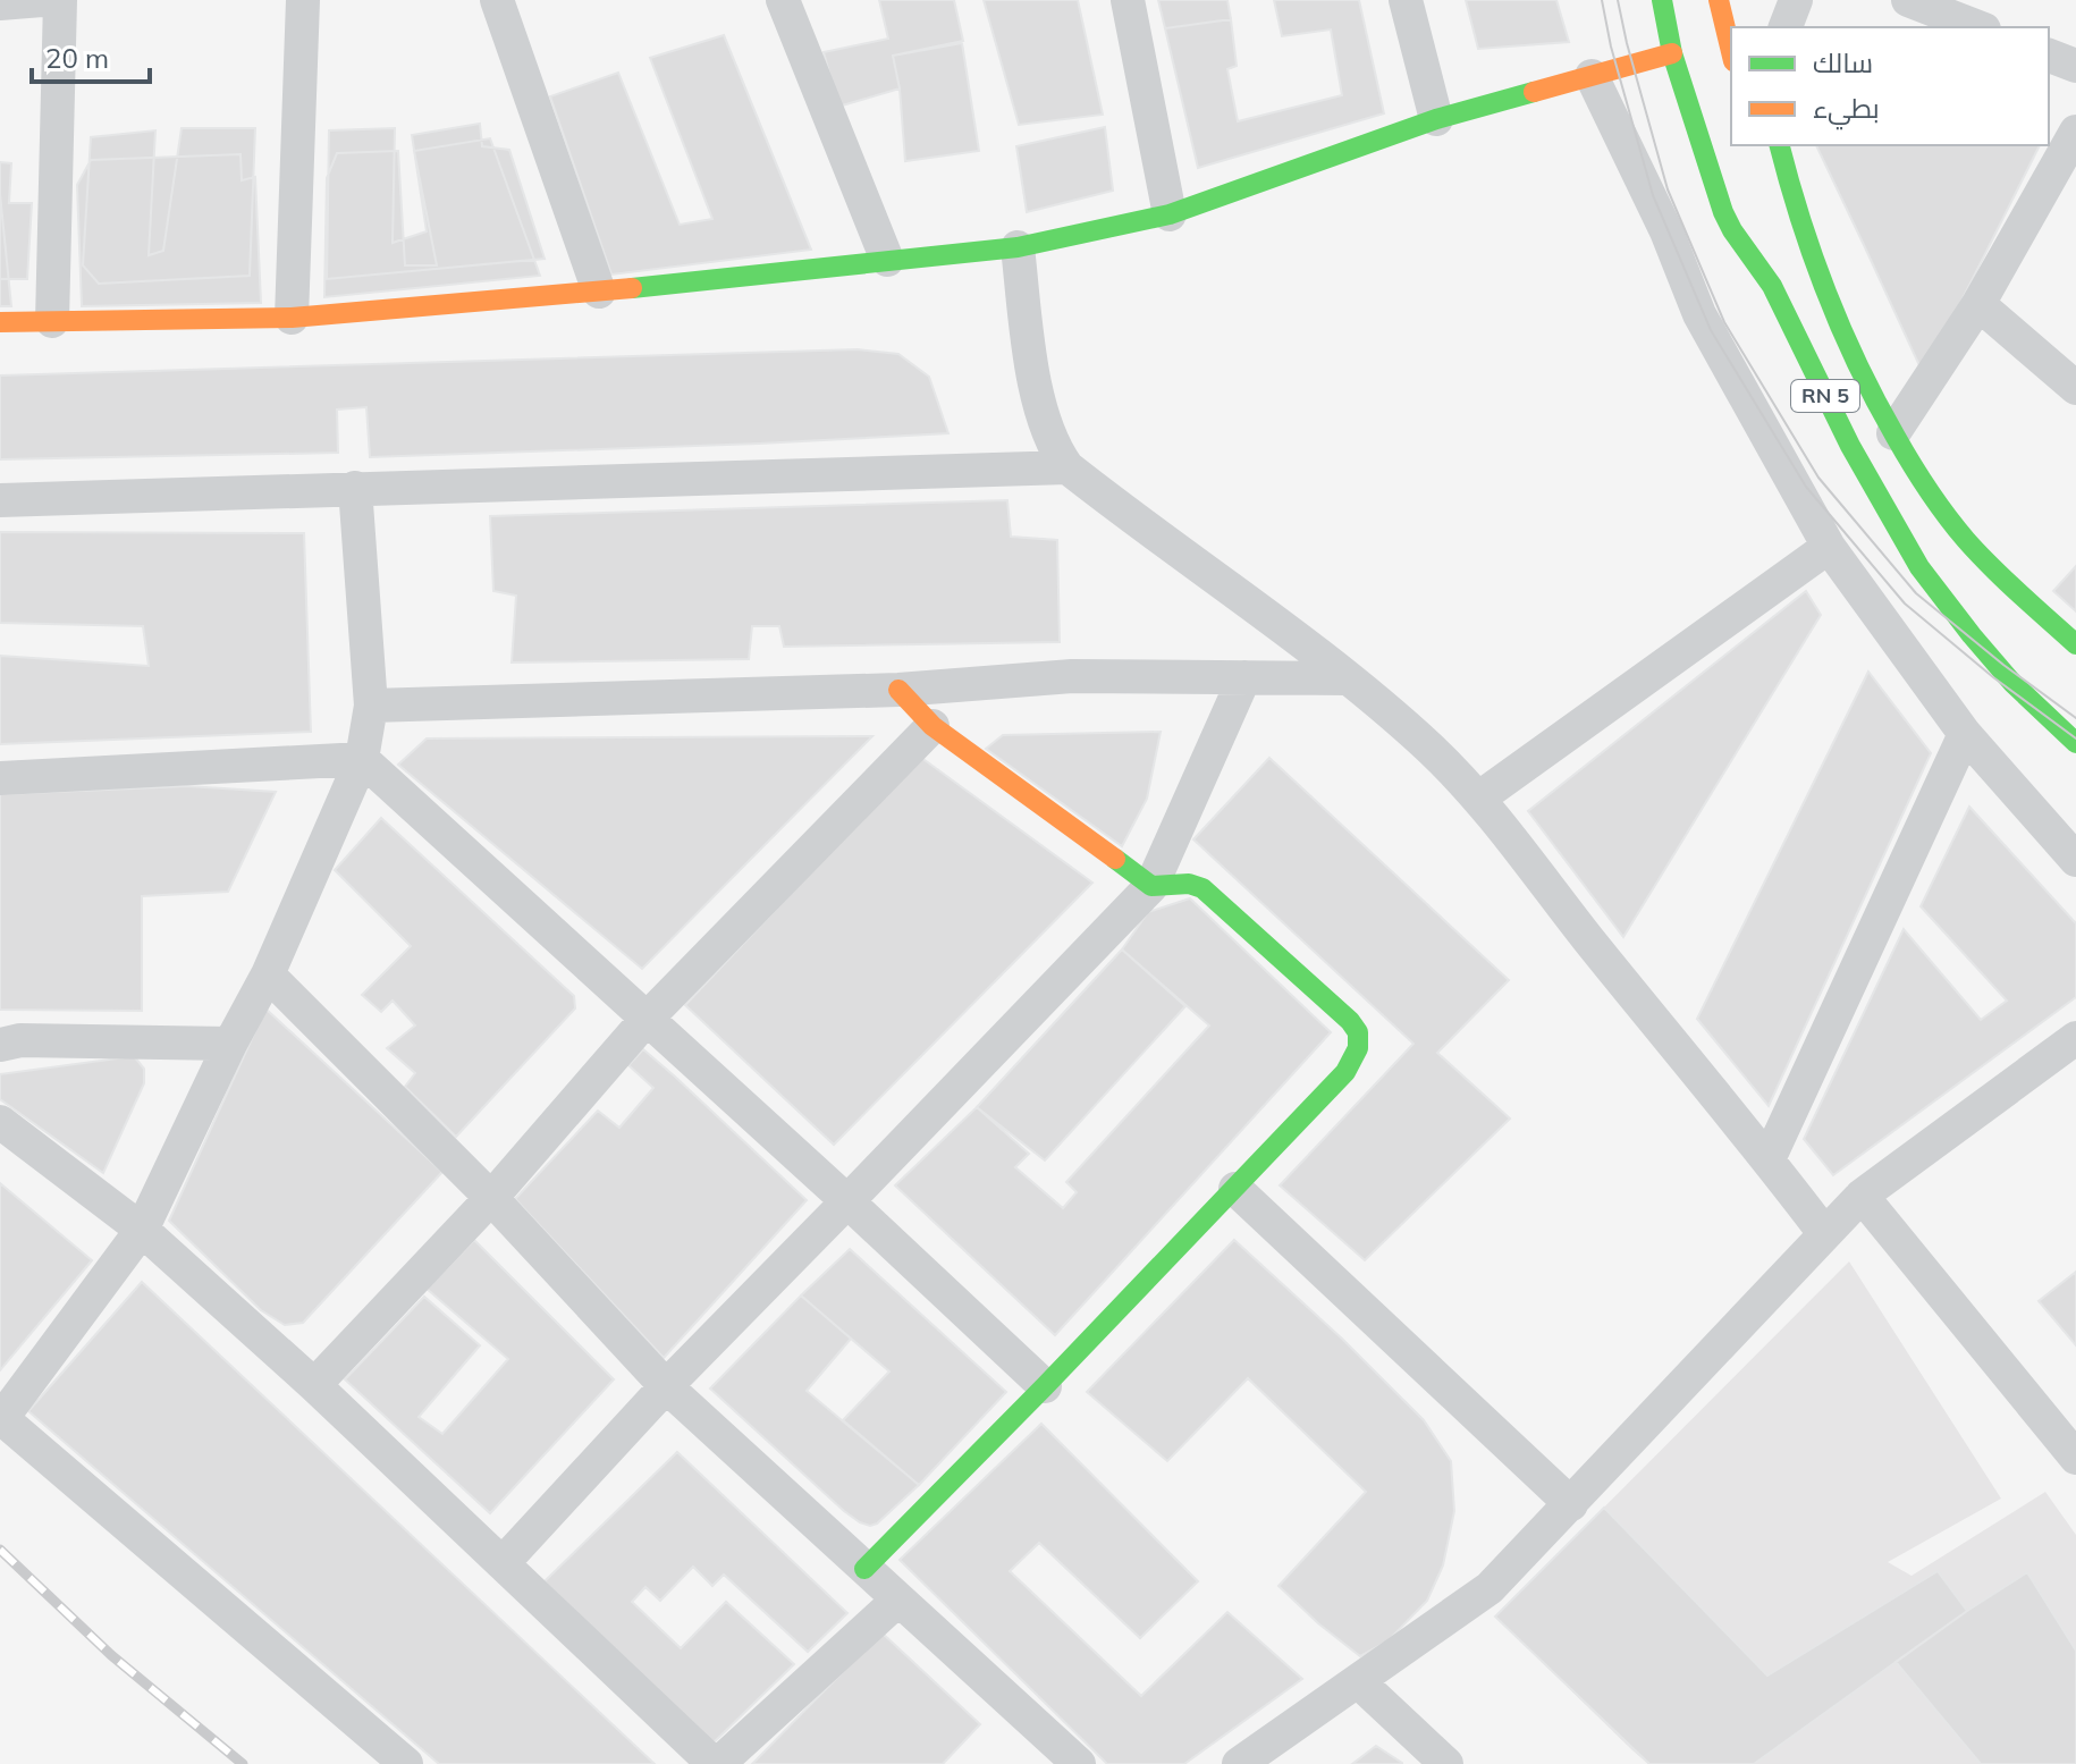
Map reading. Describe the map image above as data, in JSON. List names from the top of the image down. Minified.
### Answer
{"streets":{"street":["RN 5"]},"legend":["سالك","بطيء"],"scale_bar":"20 m"}
